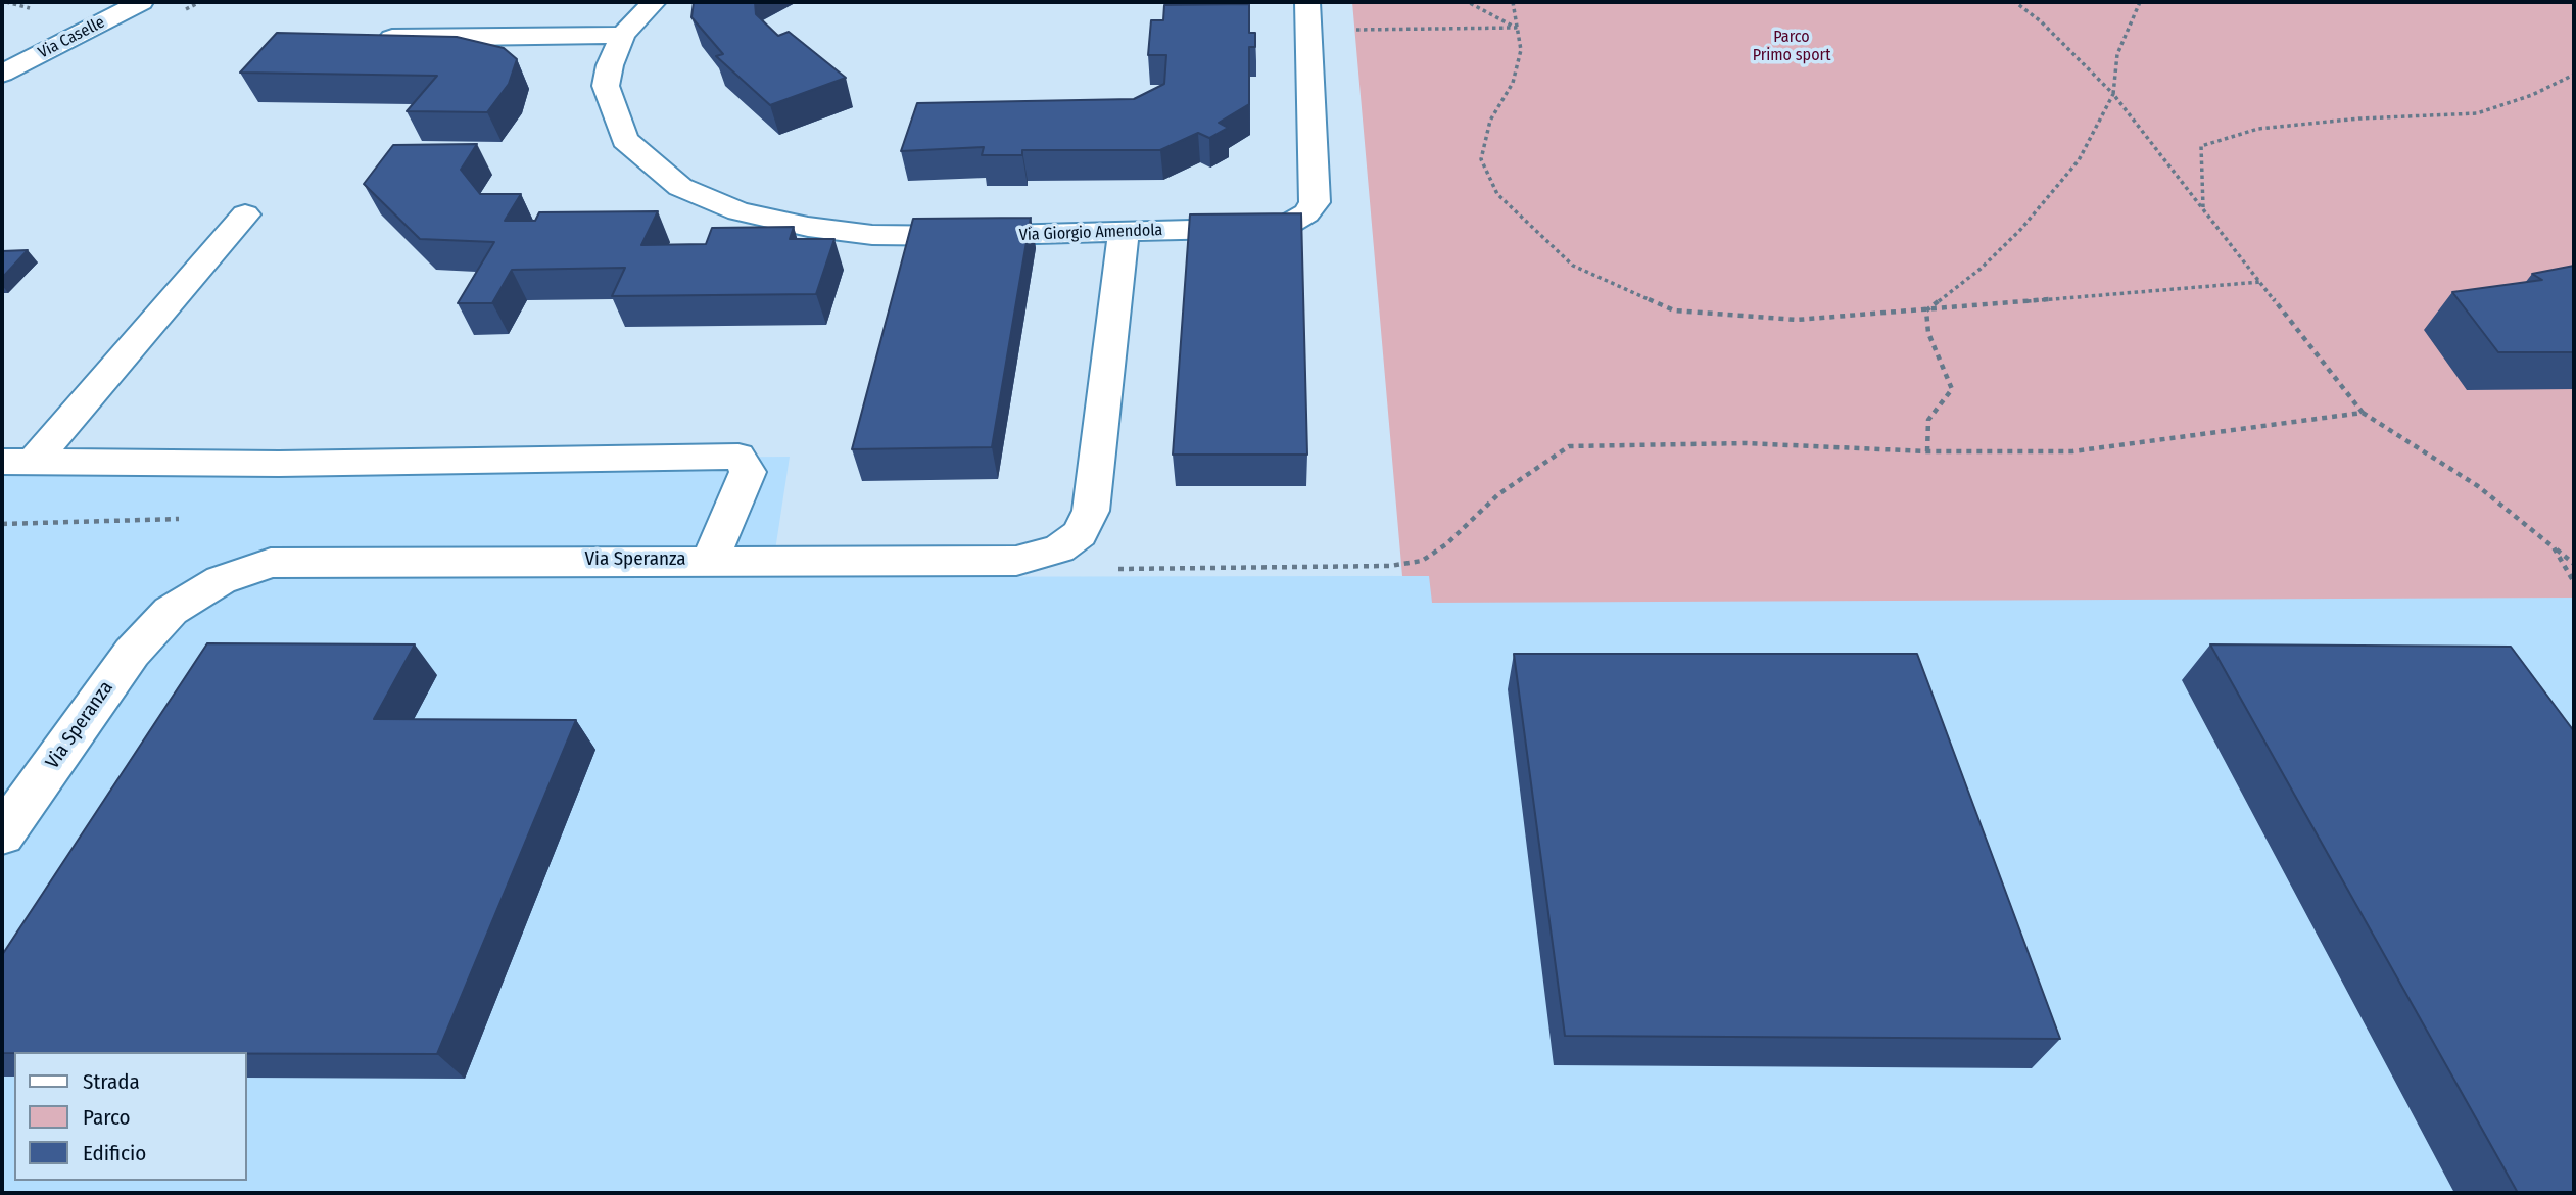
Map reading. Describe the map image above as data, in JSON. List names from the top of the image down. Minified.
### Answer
{"streets":{"street":["Via Caselle","Via Giorgio Amendola","Via Speranza"]},"crossings":[["Via Giorgio Amendola","Via Speranza"]],"parks":["Parco Primo sport"],"legend":["Strada","Parco","Edificio"]}
